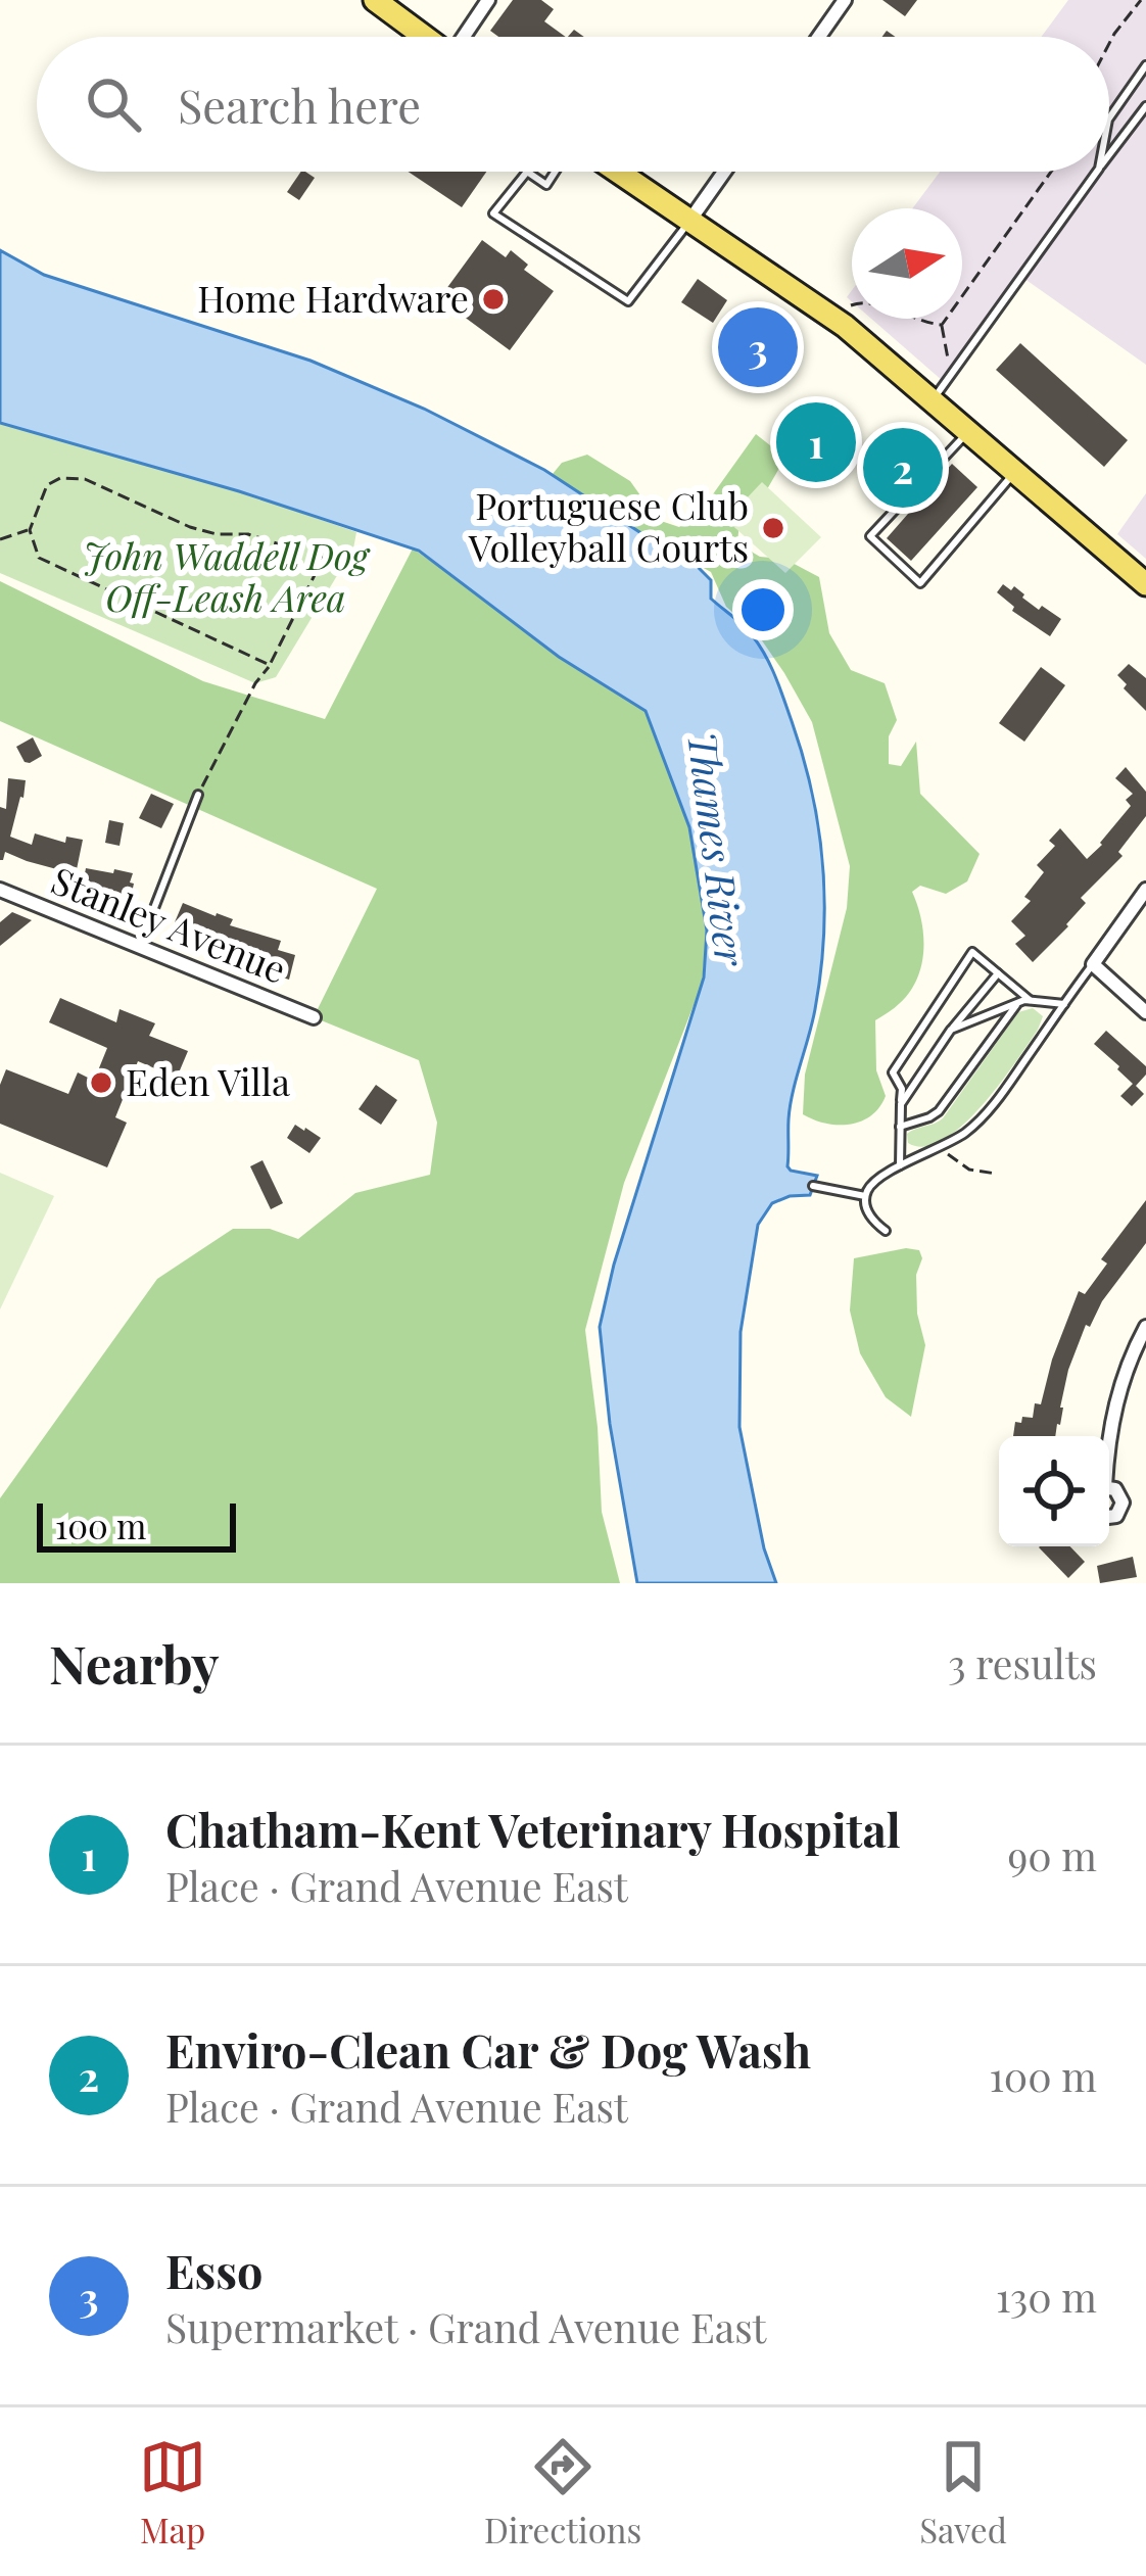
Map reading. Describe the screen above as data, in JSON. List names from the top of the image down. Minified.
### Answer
{"streets":{"street":["Stanley Avenue"]},"water":["Thames River"],"parks":["John Waddell Dog Off-Leash Area"],"places":["Home Hardware","Portuguese Club Volleyball Courts","Eden Villa"],"scale_bar":"100 m","north":"right","page":{"search":"Search here","pins":["3","1","2"],"scale":"100 m","heading":["Nearby","3 results"],"list":[{"mark":"1","name":"Chatham-Kent Veterinary Hospital","note":"Place · Grand Avenue East","value":"90 m"},{"mark":"2","name":"Enviro-Clean Car & Dog Wash","note":"Place · Grand Avenue East","value":"100 m"},{"mark":"3","name":"Esso","note":"Supermarket · Grand Avenue East","value":"130 m"}],"nav":["Map","Directions","Saved"]}}
